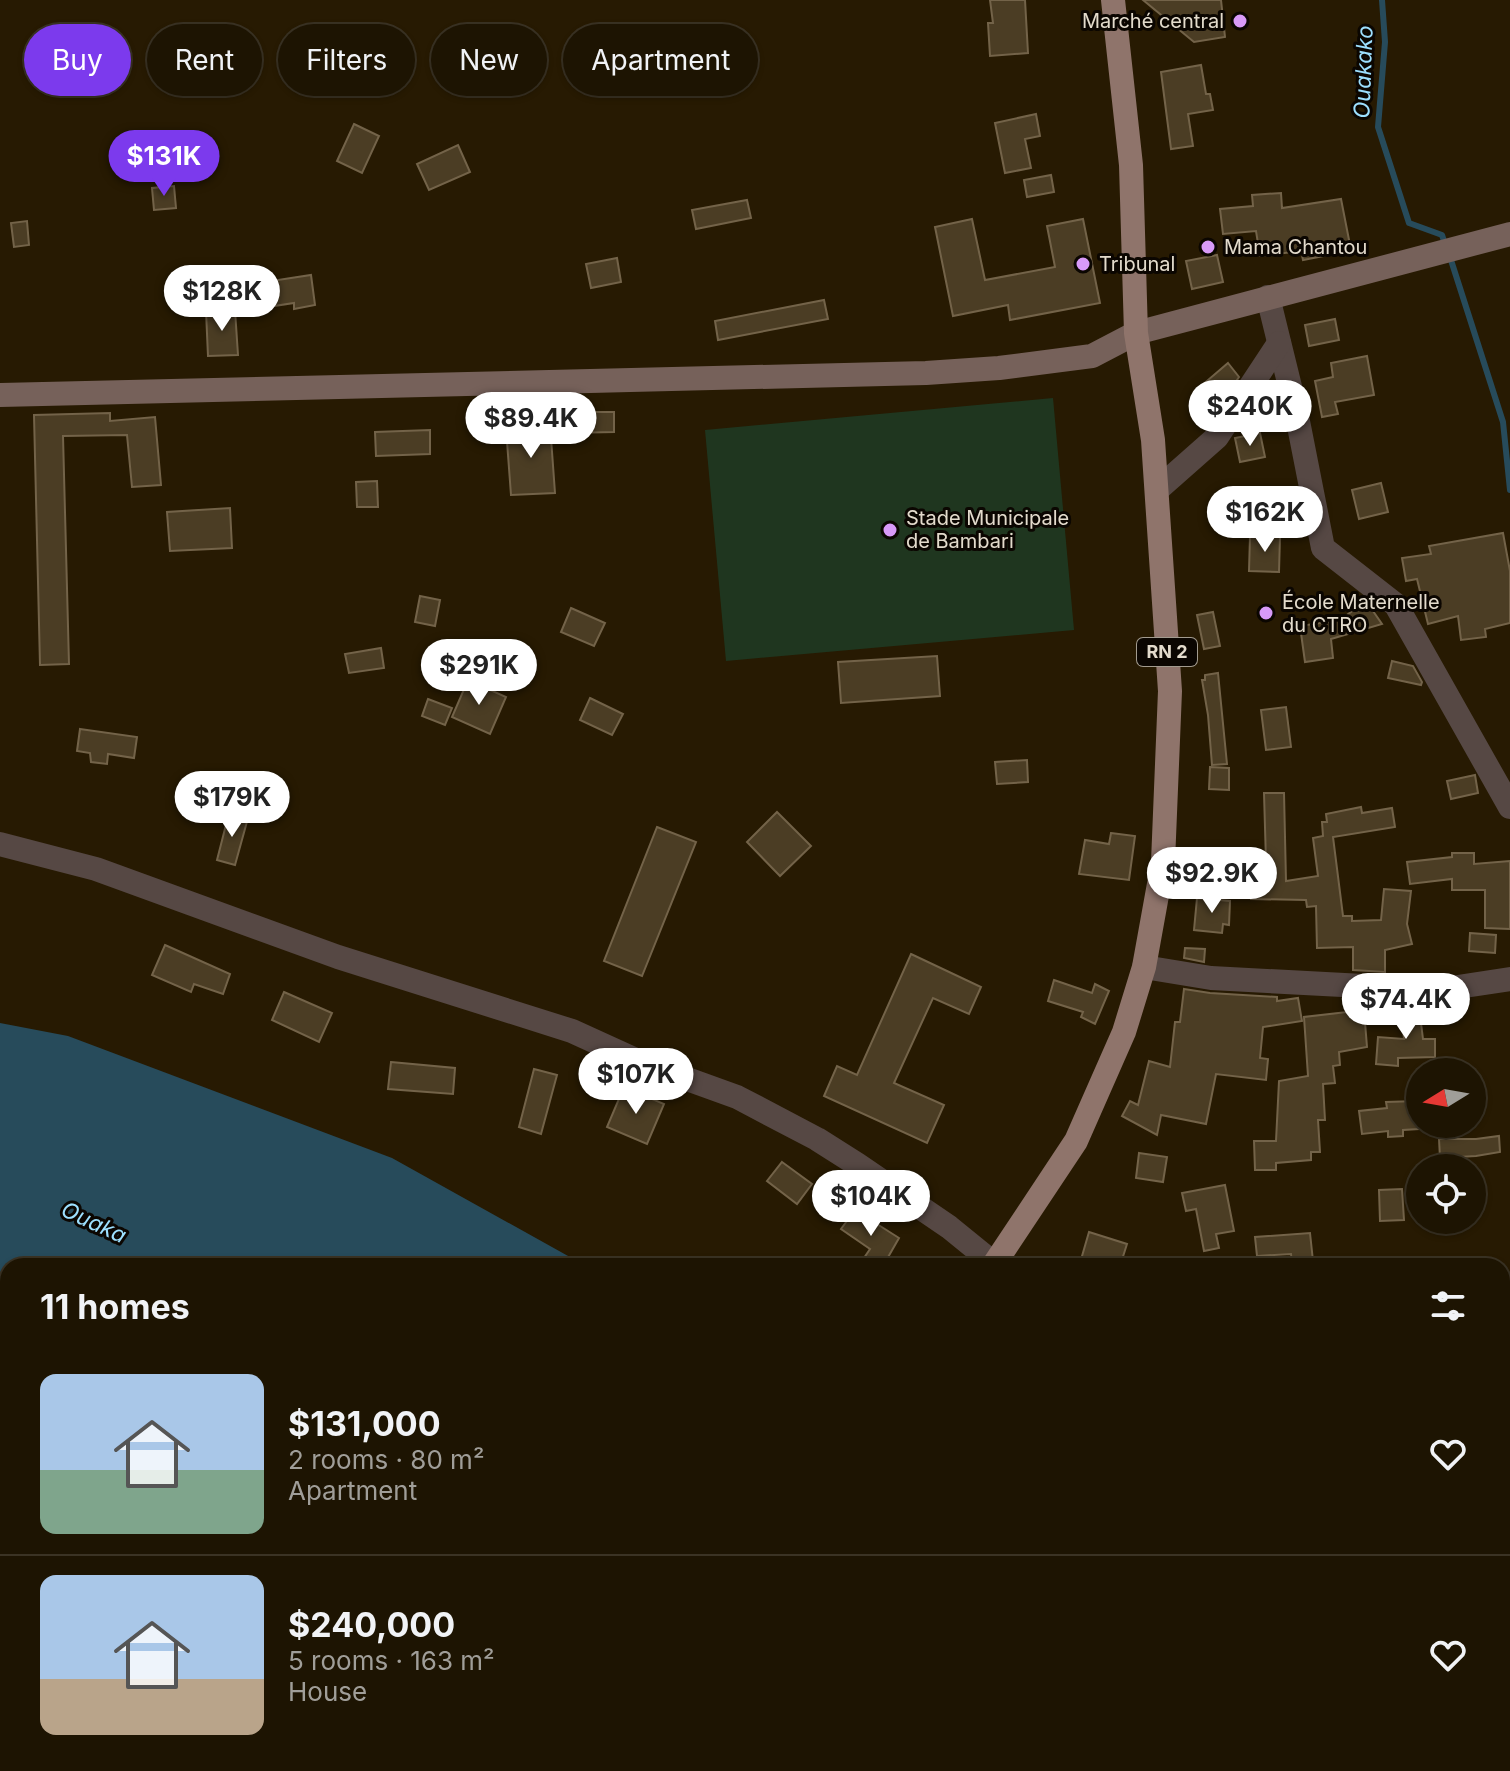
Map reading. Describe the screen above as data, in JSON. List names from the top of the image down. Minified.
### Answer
{"streets":{"main road":["RN 2"]},"water":["Ouakako","Ouaka"],"places":["Marché central","Mama Chantou","Tribunal","Stade Municipale de Bambari","École Maternelle du CTRO"],"north":"left","page":{"chip":["Buy","Rent","Filters","New","Apartment"],"price":["$131K","$128K","$240K","$89.4K","$162K","$291K","$179K","$92.9K","$74.4K","$107K","$104K"],"heading":"11 homes","list":[{"name":"$131,000","note":"2 rooms · 80 m² · Apartment"},{"name":"$240,000","note":"5 rooms · 163 m² · House"}]}}
